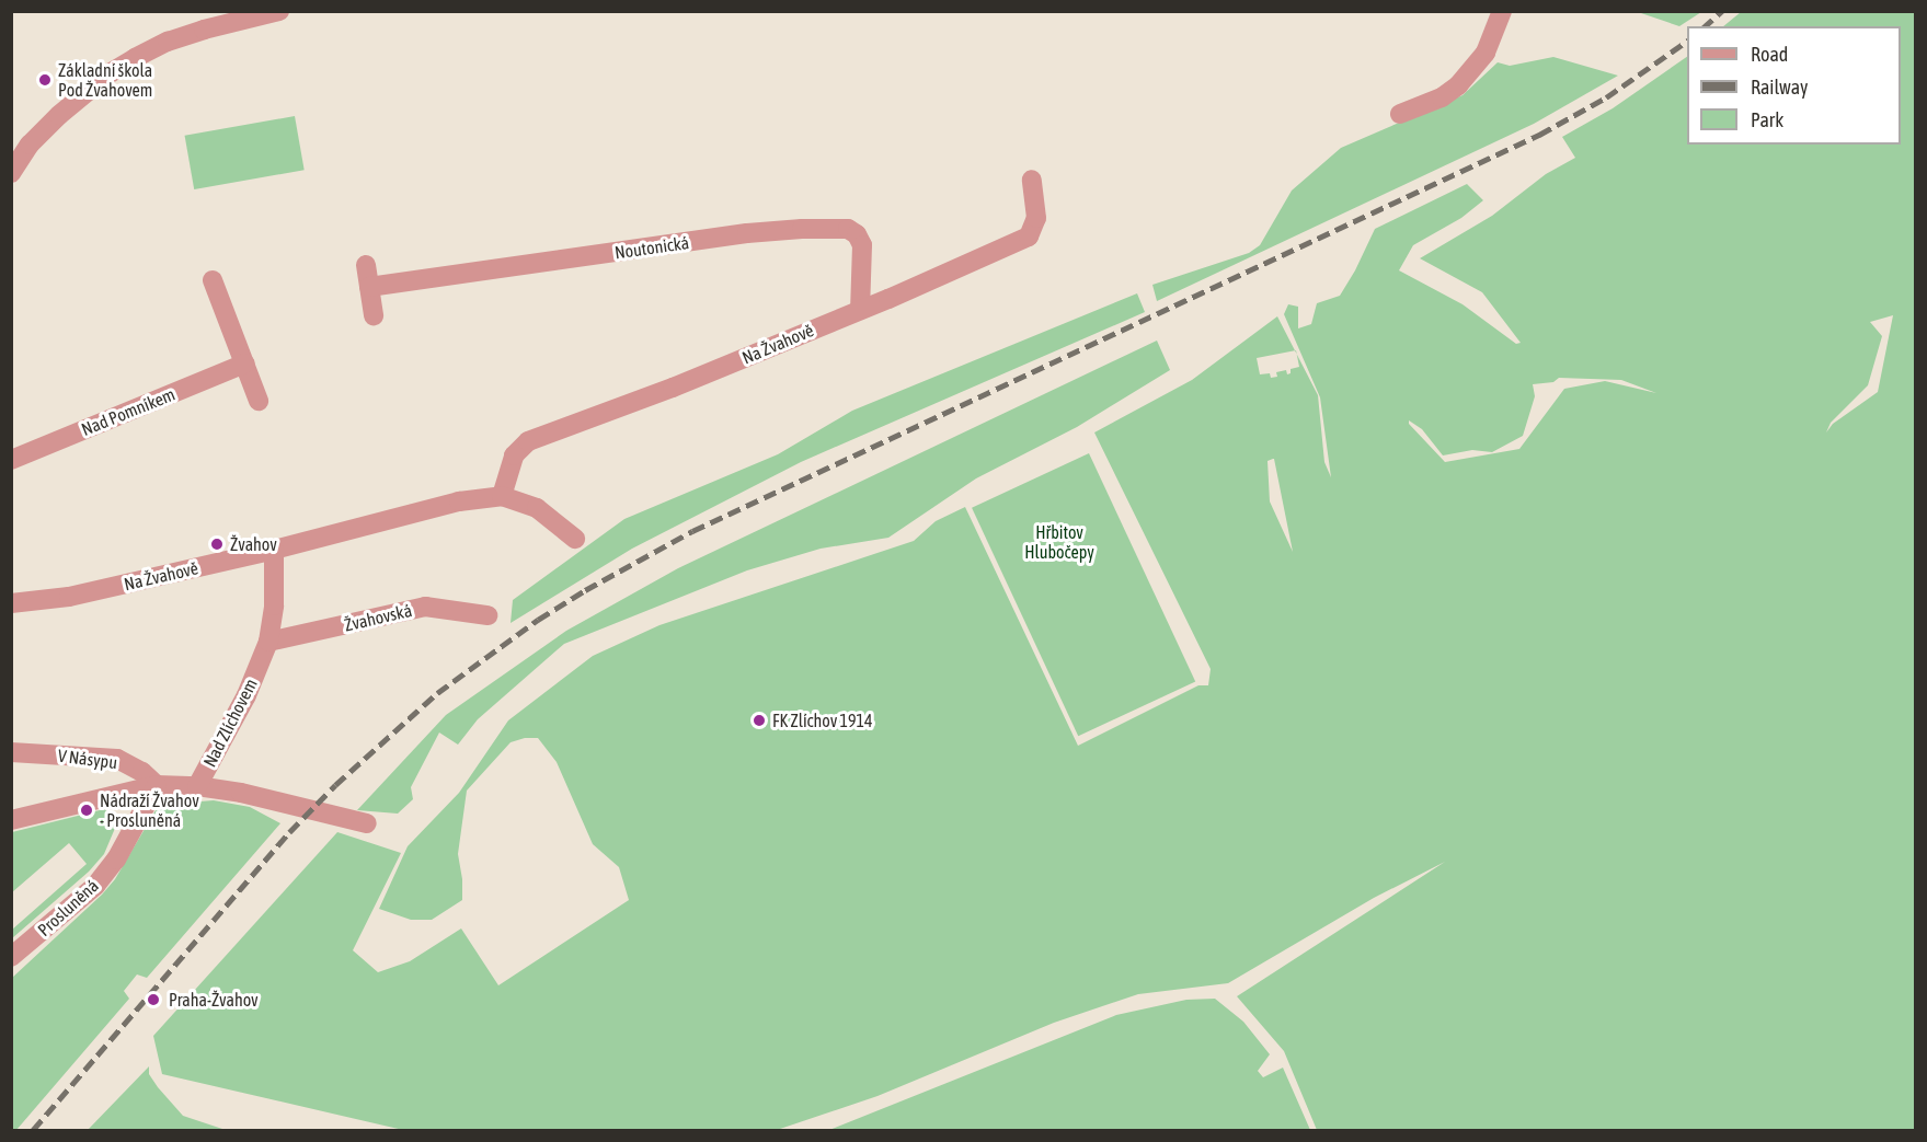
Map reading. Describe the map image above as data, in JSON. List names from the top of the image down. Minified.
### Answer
{"streets":{"street":["Noutonická","Na Žvahově","Nad Pomníkem","Žvahovská","Nad Zlíchovem","V Násypu","Prosluněná"]},"crossings":[["Noutonická","Na Žvahově"],["Na Žvahově","Nad Zlíchovem"],["Žvahovská","Nad Zlíchovem"],["Nad Zlíchovem","V Násypu"],["Nad Zlíchovem","Prosluněná"],["V Násypu","Prosluněná"]],"parks":["Hřbitov Hlubočepy"],"places":["Základní škola Pod Žvahovem","Žvahov","FK Zlíchov 1914","Nádraží Žvahov - Prosluněná","Praha-Žvahov"],"legend":["Road","Railway","Park"]}
